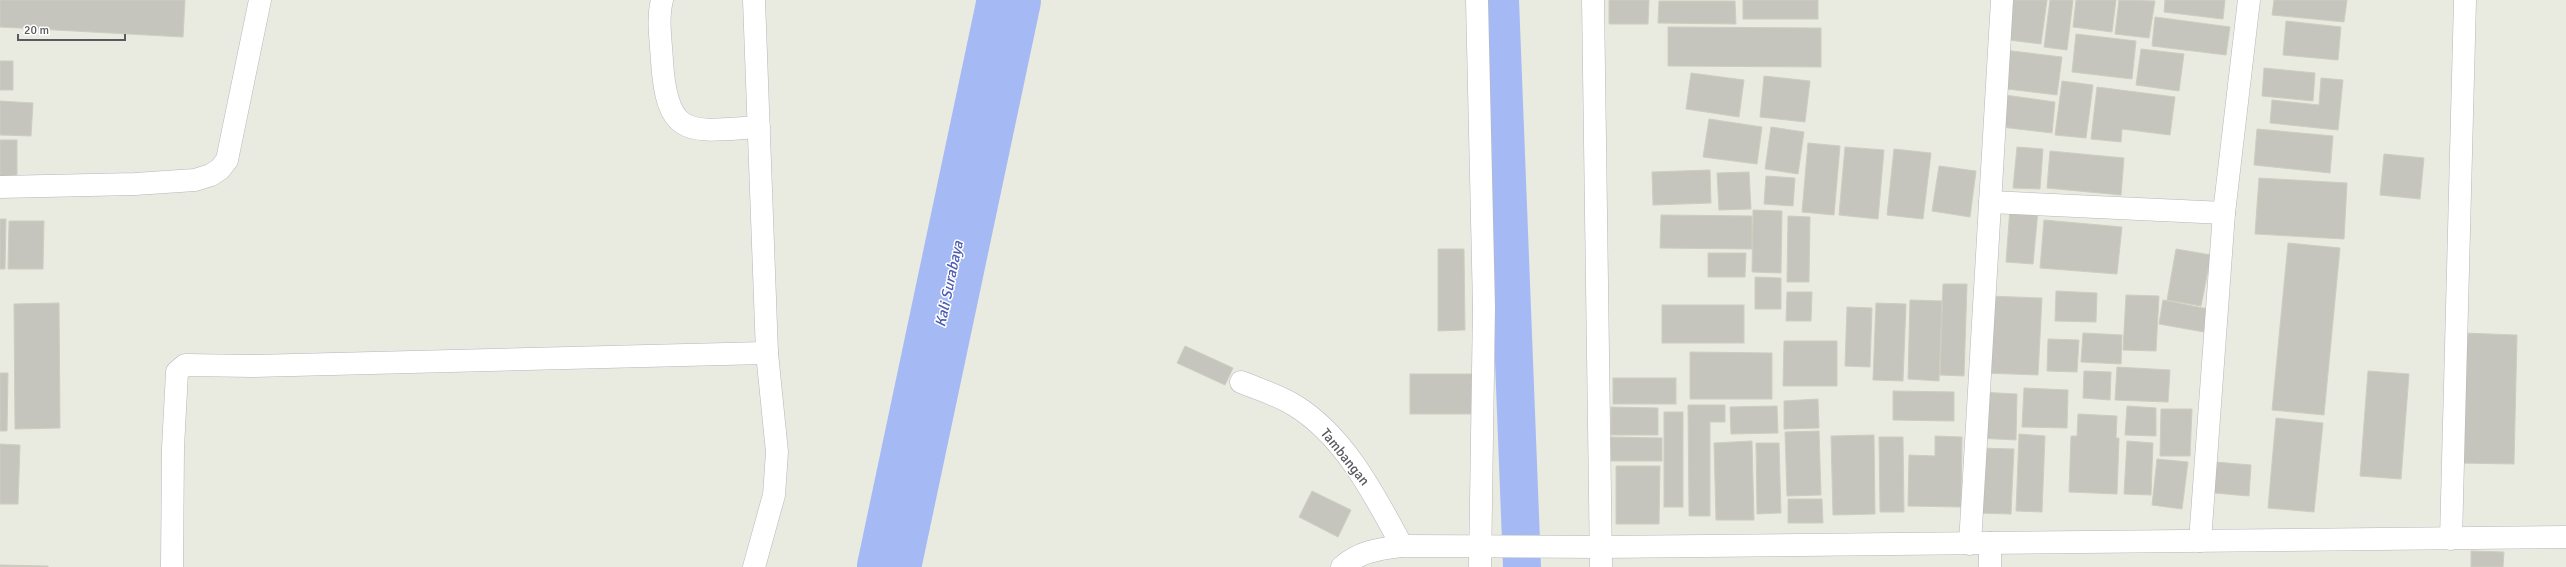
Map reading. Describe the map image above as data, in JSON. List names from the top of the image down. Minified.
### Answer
{"streets":{"street":["Tambangan"]},"water":["Kali Surabaya"],"scale_bar":"20 m"}
